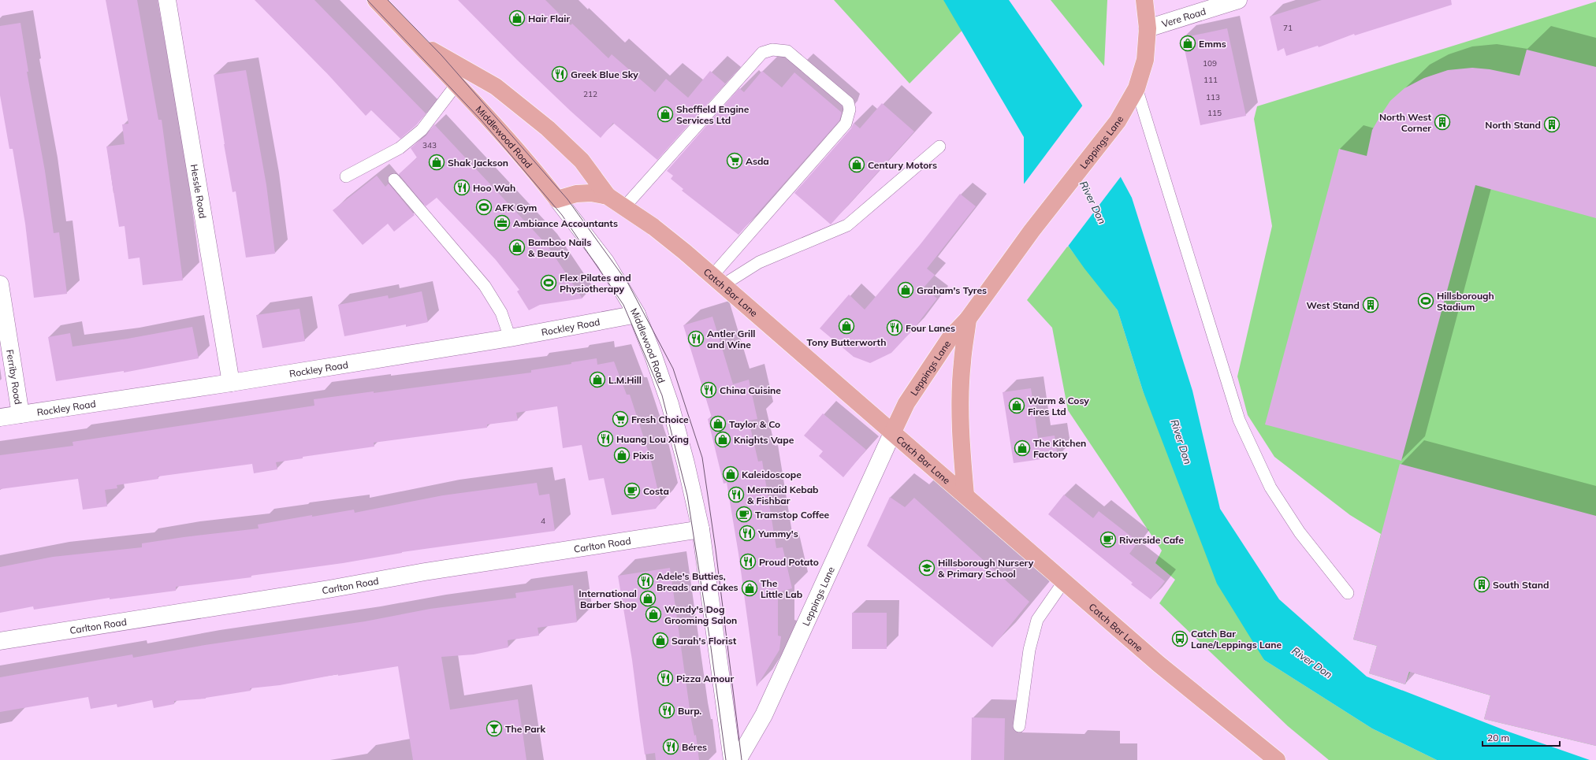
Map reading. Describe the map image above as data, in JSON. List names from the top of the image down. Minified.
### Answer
{"streets":{"main road":["Middlewood Road","Leppings Lane","Catch Bar Lane"],"street":["Vere Road","Hessle Road","Rockley Road","Ferriby Road","Carlton Road"]},"crossings":[["Vere Road","Leppings Lane"],["Middlewood Road","Catch Bar Lane"],["Middlewood Road","Rockley Road"],["Middlewood Road","Carlton Road"],["Leppings Lane","Catch Bar Lane"],["Hessle Road","Rockley Road"],["Rockley Road","Ferriby Road"]],"water":["River Don"],"places":{"shop":["Hair Flair","Emms","Sheffield Engine Services Ltd","Shak Jackson","Century Motors","Bamboo Nails & Beauty","Graham's Tyres","Tony Butterworth","L.M.Hill","Warm & Cosy Fires Ltd","Taylor & Co","Knights Vape","The Kitchen Factory","Pixis","Kaleidoscope","The Little Lab","International Barber Shop","Wendy's Dog Grooming Salon","Sarah's Florist"],"restaurant":["Greek Blue Sky","Hoo Wah","Four Lanes","Antler Grill and Wine","China Cuisine","Huang Lou Xing","Mermaid Kebab & Fishbar","Yummy's","Proud Potato","Adele's Butties, Breads and Cakes","Pizza Amour","Burp.","Béres"],"building":["North West Corner","North Stand","West Stand","South Stand"],"supermarket":["Asda","Fresh Choice"],"sports":["AFK Gym","Flex Pilates and Physiotherapy","Hillsborough Stadium"],"office":["Ambiance Accountants"],"cafe":["Costa","Tramstop Coffee","Riverside Cafe"],"school or university":["Hillsborough Nursery & Primary School"],"bus stop":["Catch Bar Lane/Leppings Lane"],"bar":["The Park"]},"house_numbers":["71","109","111","212","113","115","343","4"],"scale_bar":"20 m"}
